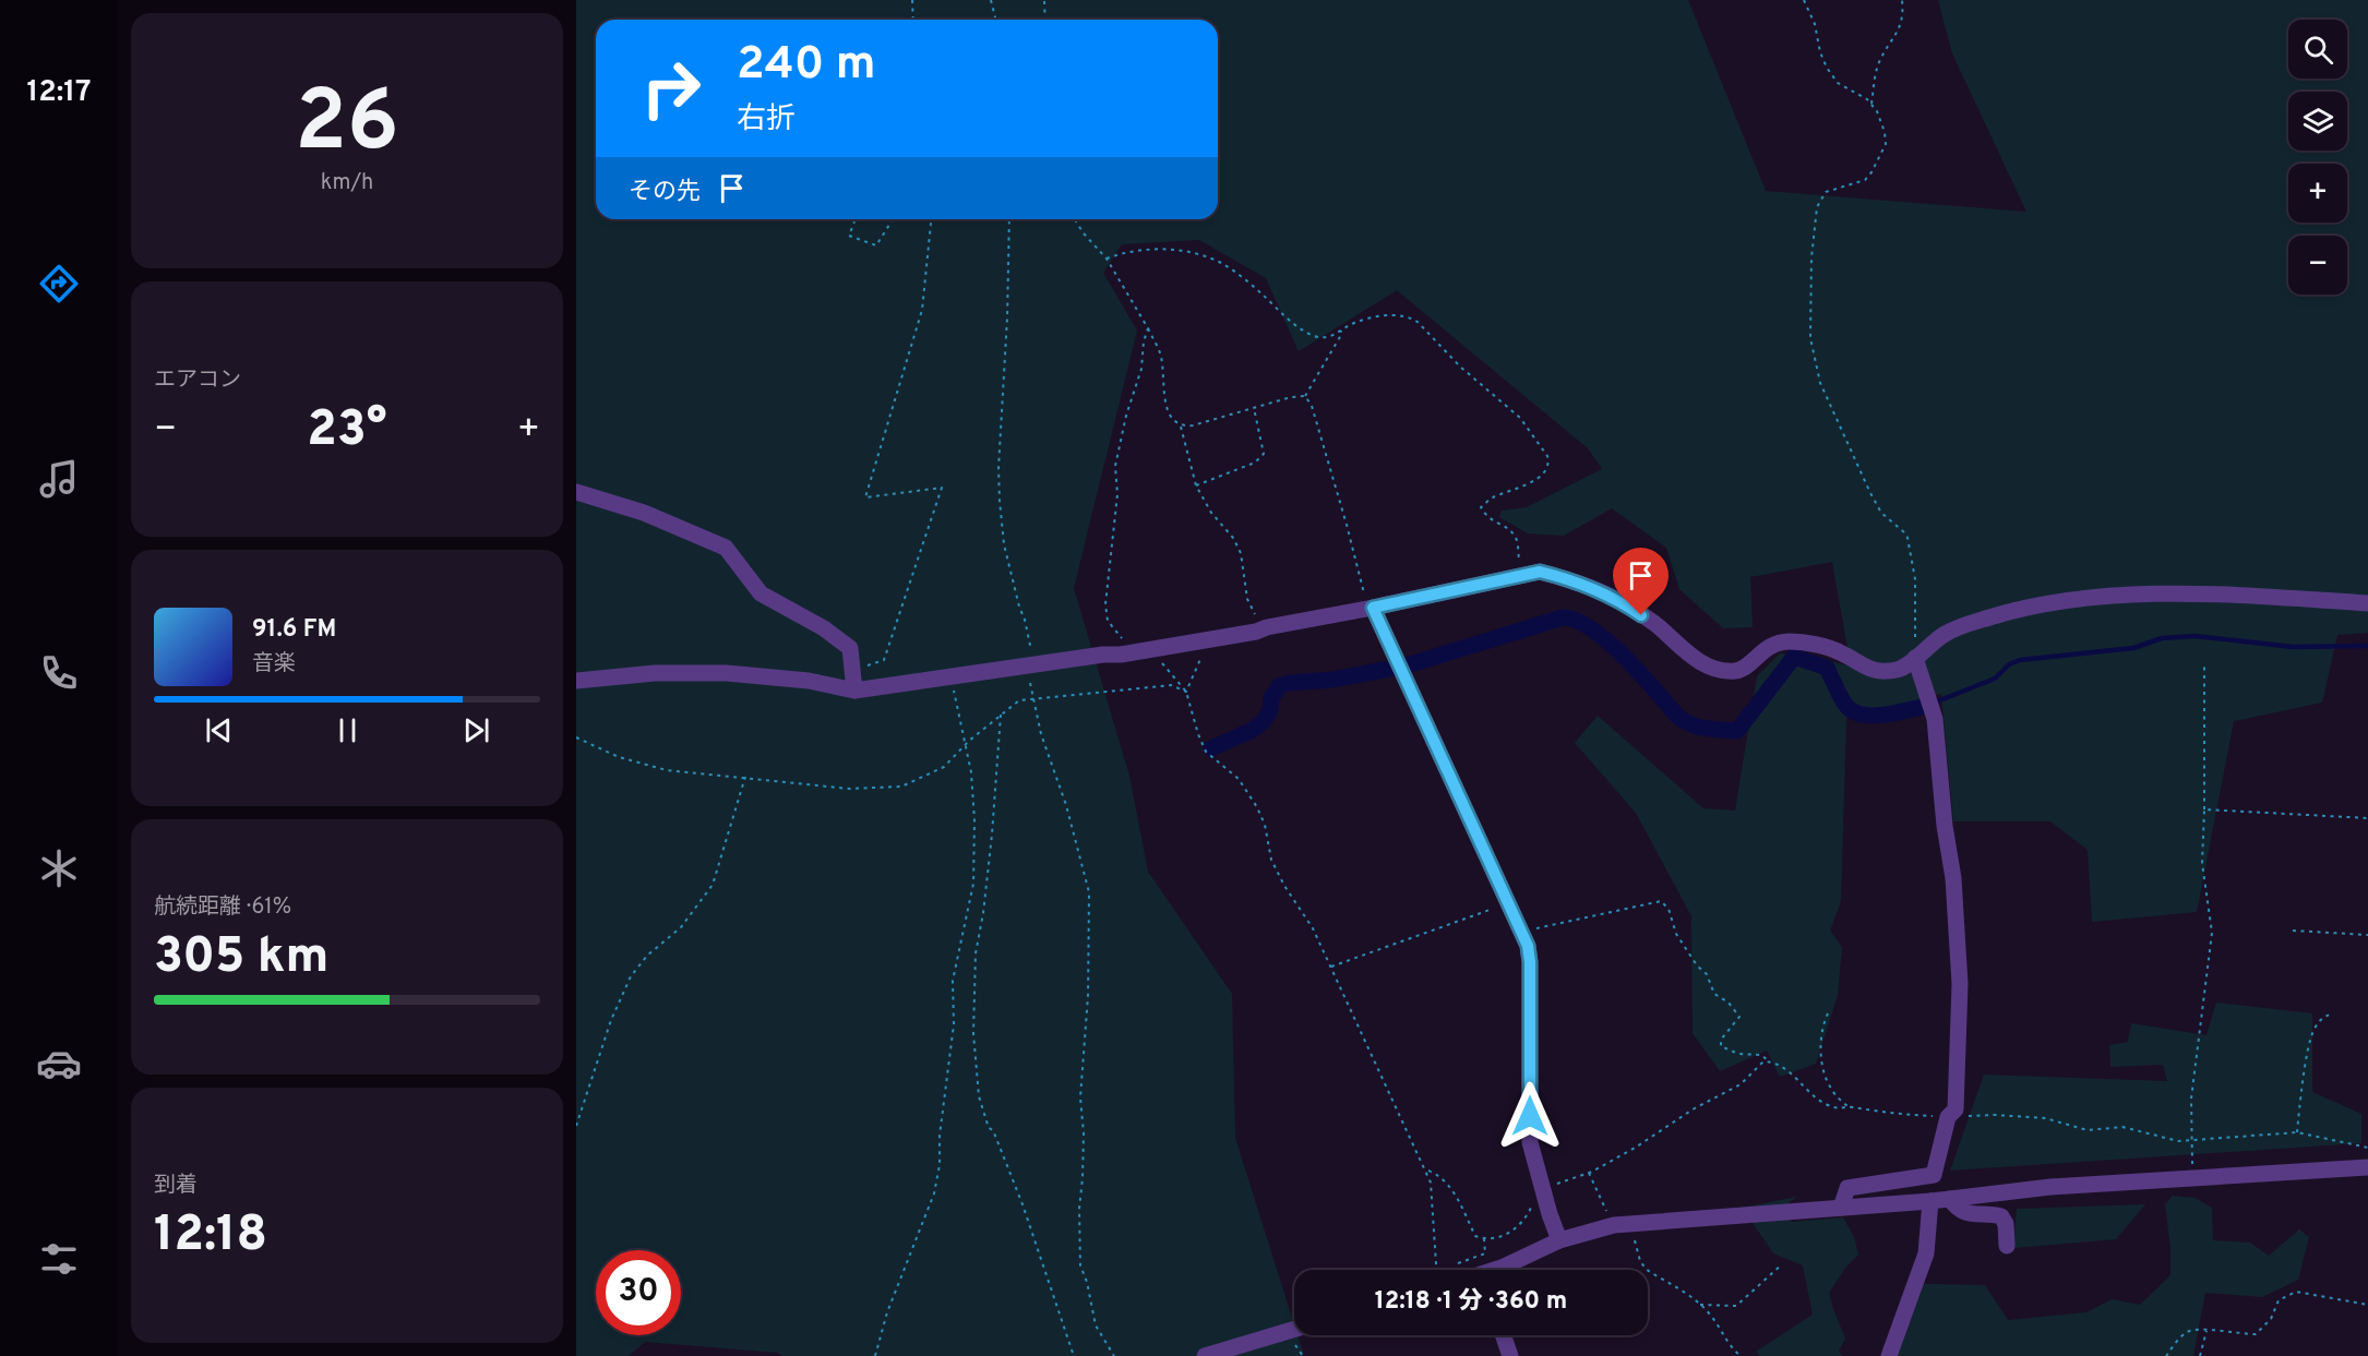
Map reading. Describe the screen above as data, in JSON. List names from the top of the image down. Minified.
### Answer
{"page":{"tabs":"12:17","tile":[["26","km/h"],"エアコン",["航続距離 · 61%","305 km"],["到着","12:18"]],"map_buttons":["+","−"],"turn":["240 m","右折"],"then":"その先","heat":["−","23°","+"],"song":["91.6 FM","音楽"],"limit":"30","trip":"12:18 · 1 分 · 360 m"}}
